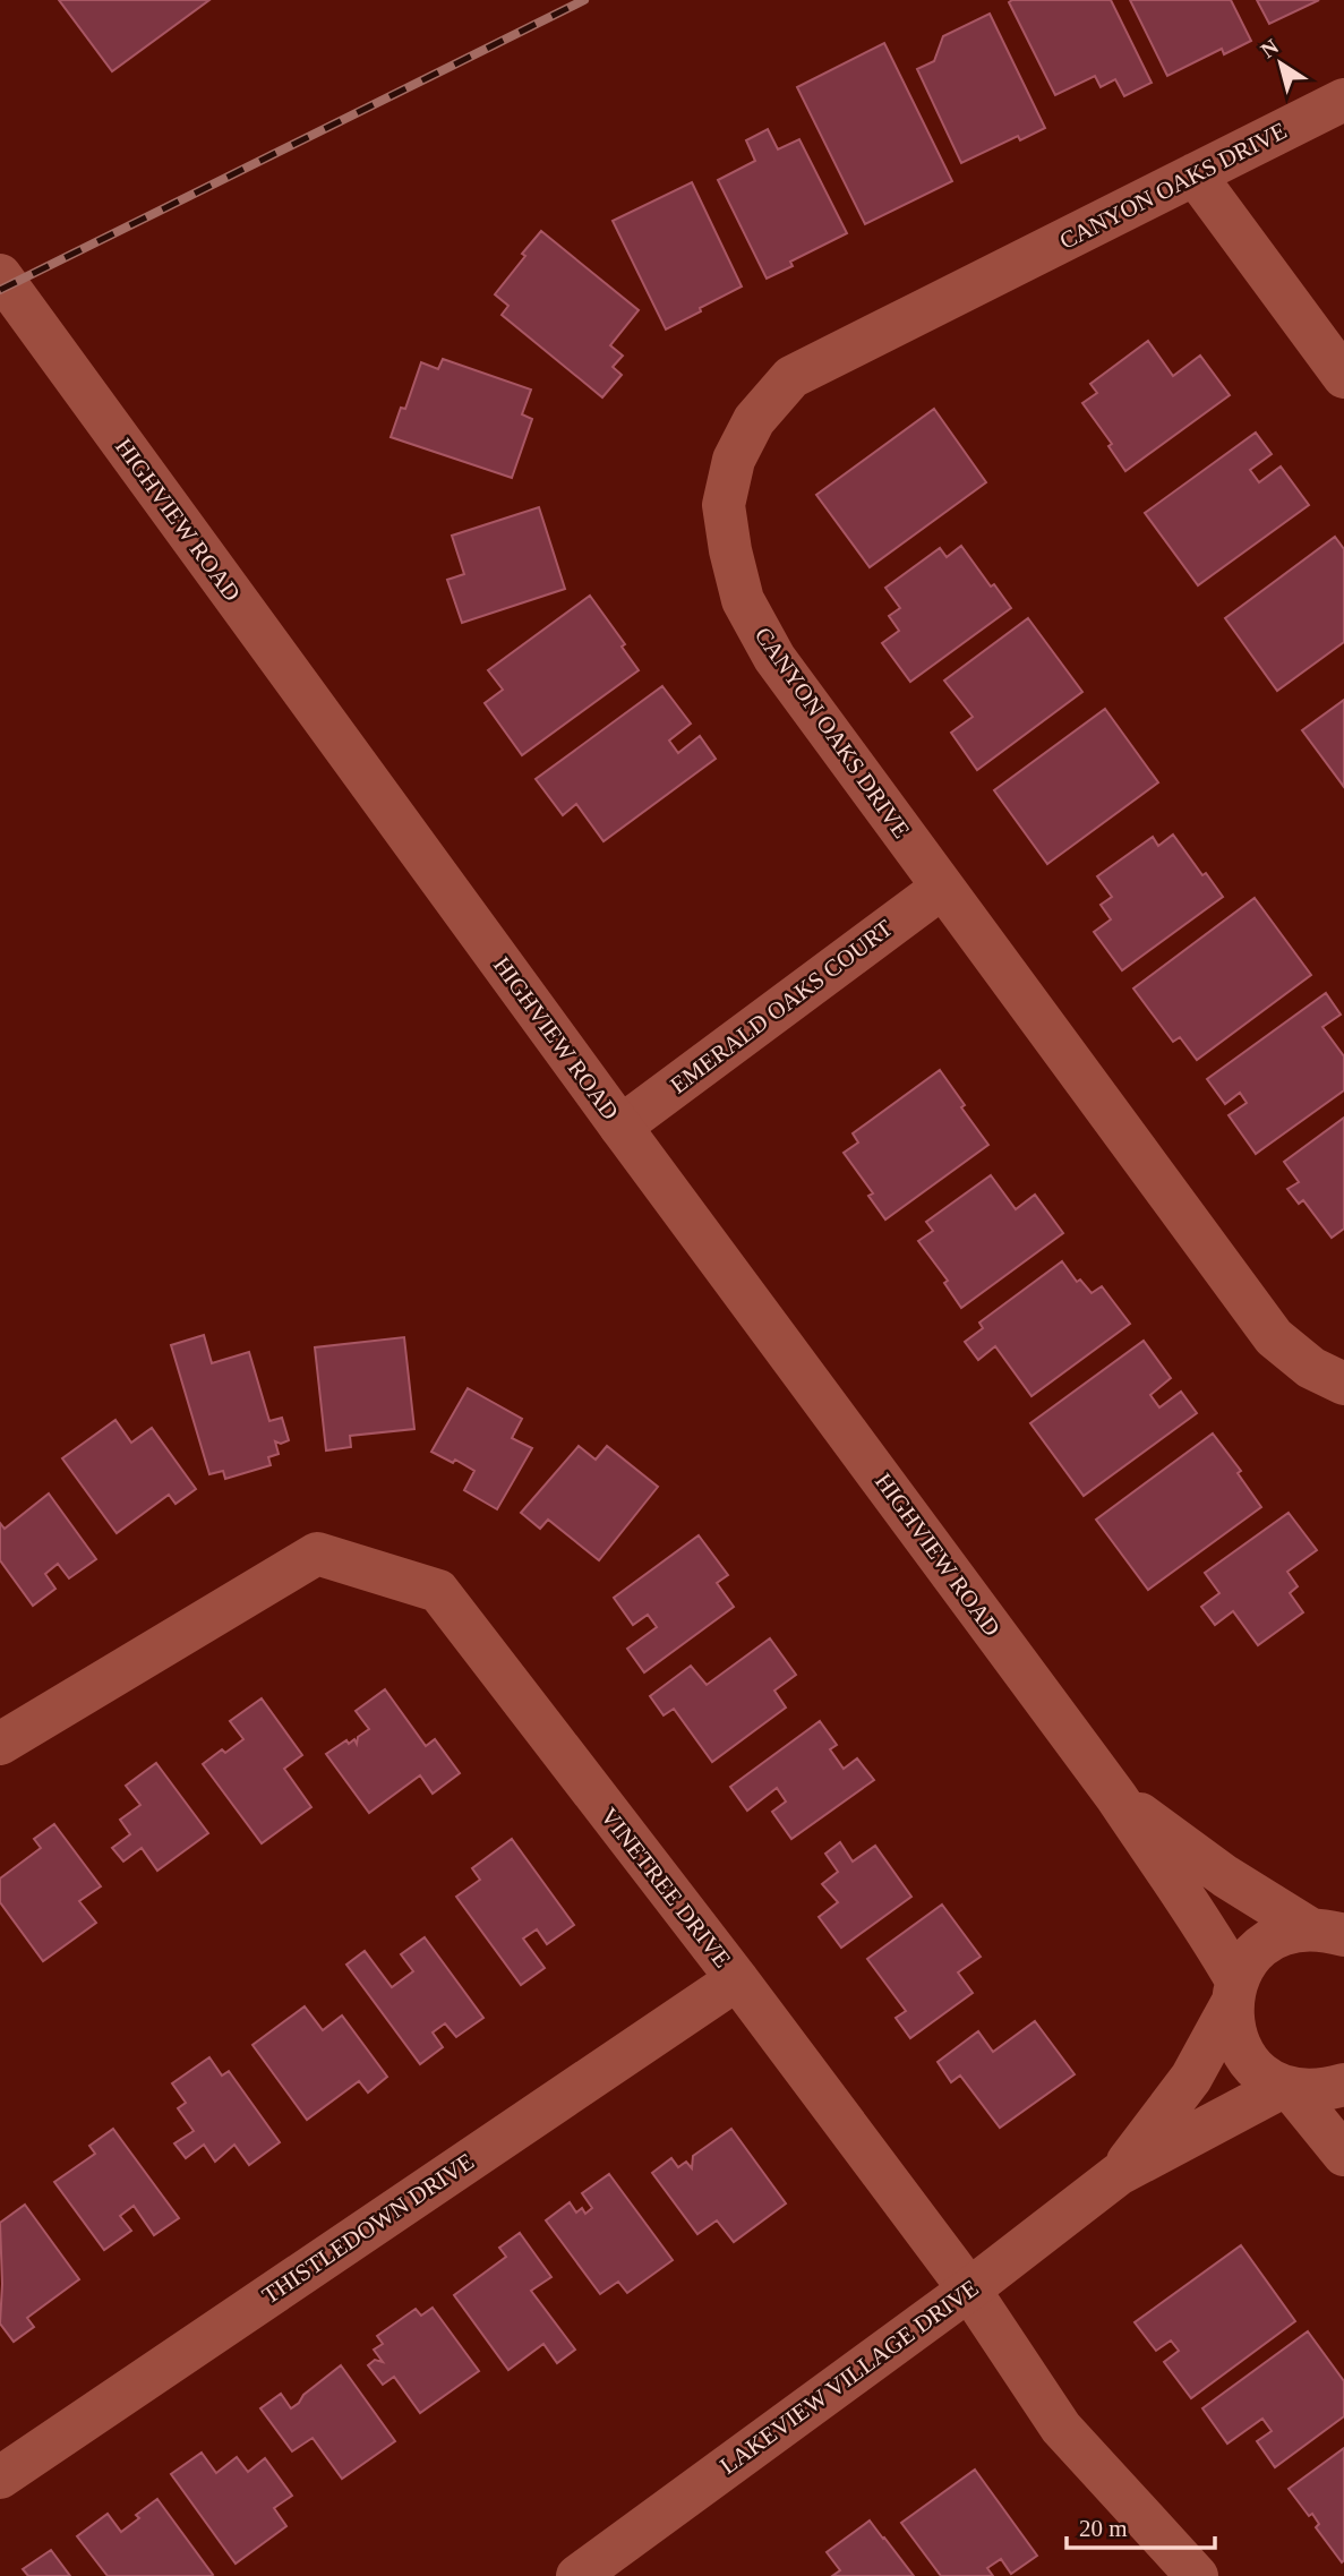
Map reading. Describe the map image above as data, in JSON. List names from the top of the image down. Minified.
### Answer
{"streets":{"street":["CANYON OAKS DRIVE","HIGHVIEW ROAD","EMERALD OAKS COURT","VINETREE DRIVE","THISTLEDOWN DRIVE","LAKEVIEW VILLAGE DRIVE"]},"crossings":[["CANYON OAKS DRIVE","EMERALD OAKS COURT"],["HIGHVIEW ROAD","EMERALD OAKS COURT"],["HIGHVIEW ROAD","LAKEVIEW VILLAGE DRIVE"],["VINETREE DRIVE","THISTLEDOWN DRIVE"],["VINETREE DRIVE","LAKEVIEW VILLAGE DRIVE"]],"scale_bar":"20 m","north":"top left"}
